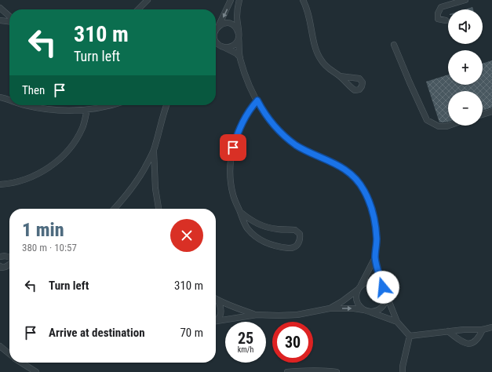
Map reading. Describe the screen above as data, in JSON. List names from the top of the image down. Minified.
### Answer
{"page":{"map_buttons":["+","−"],"turn":["310 m","Turn left"],"then":"Then","heading":["1 min","380 m · 10:57"],"list":[{"name":"Turn left","value":"310 m"},{"name":"Arrive at destination","value":"70 m"}],"speed":"25 km/h","limit":"30"}}
